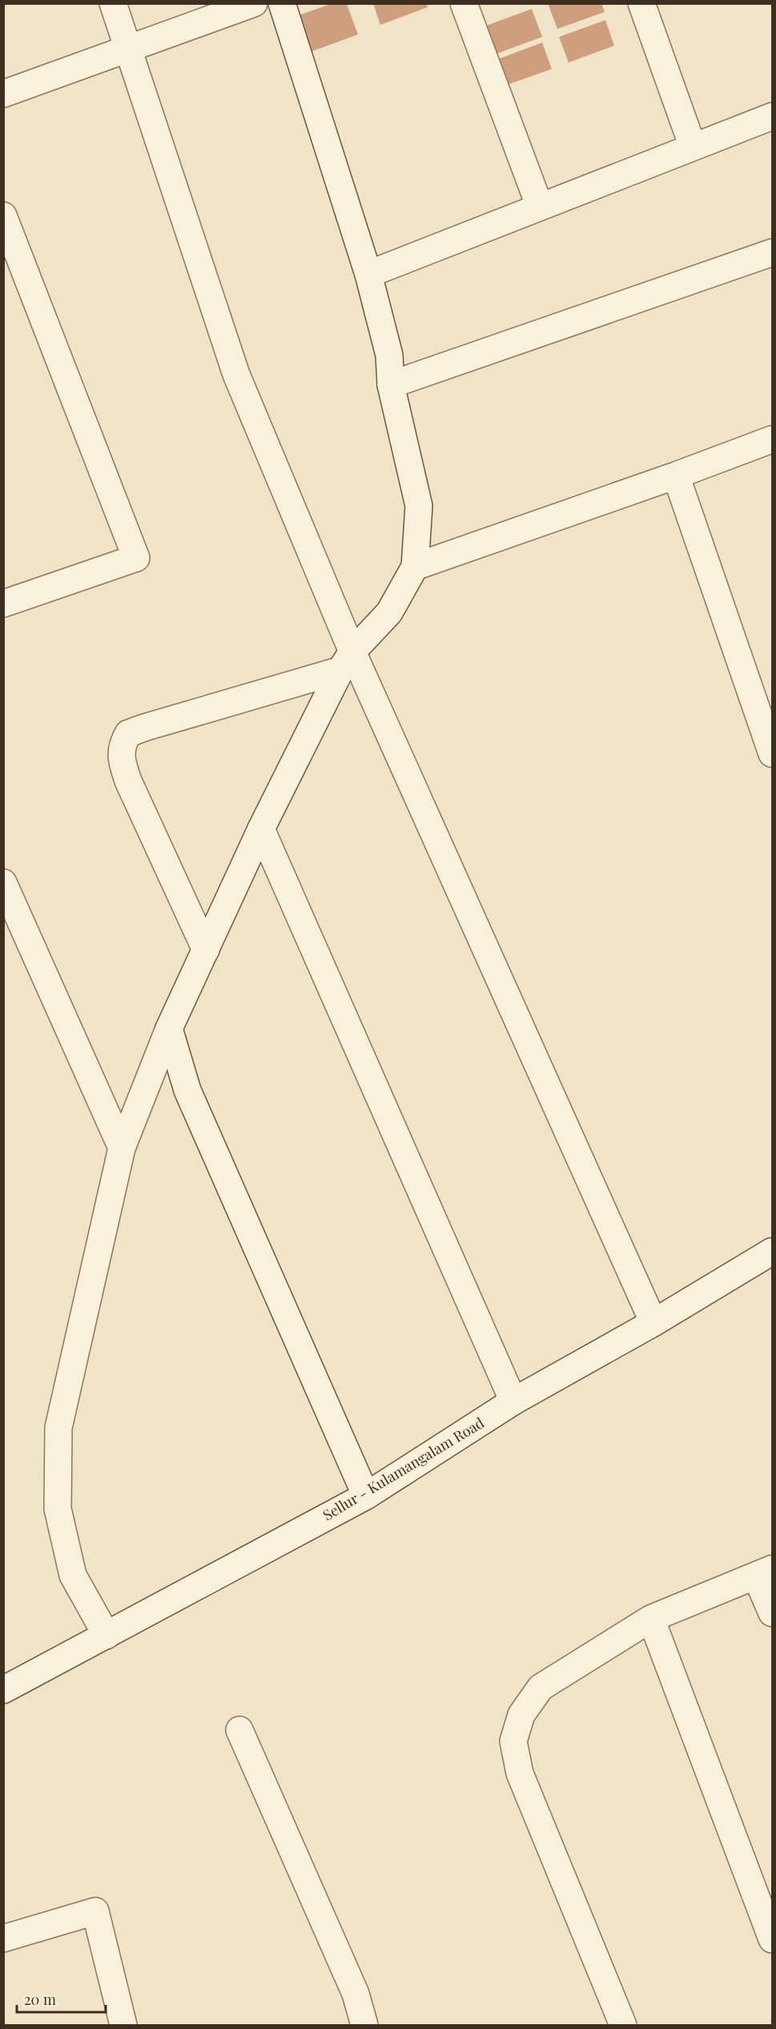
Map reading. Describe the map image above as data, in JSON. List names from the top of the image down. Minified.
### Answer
{"streets":{"street":["Sellur - Kulamangalam Road"]},"scale_bar":"20 m"}
